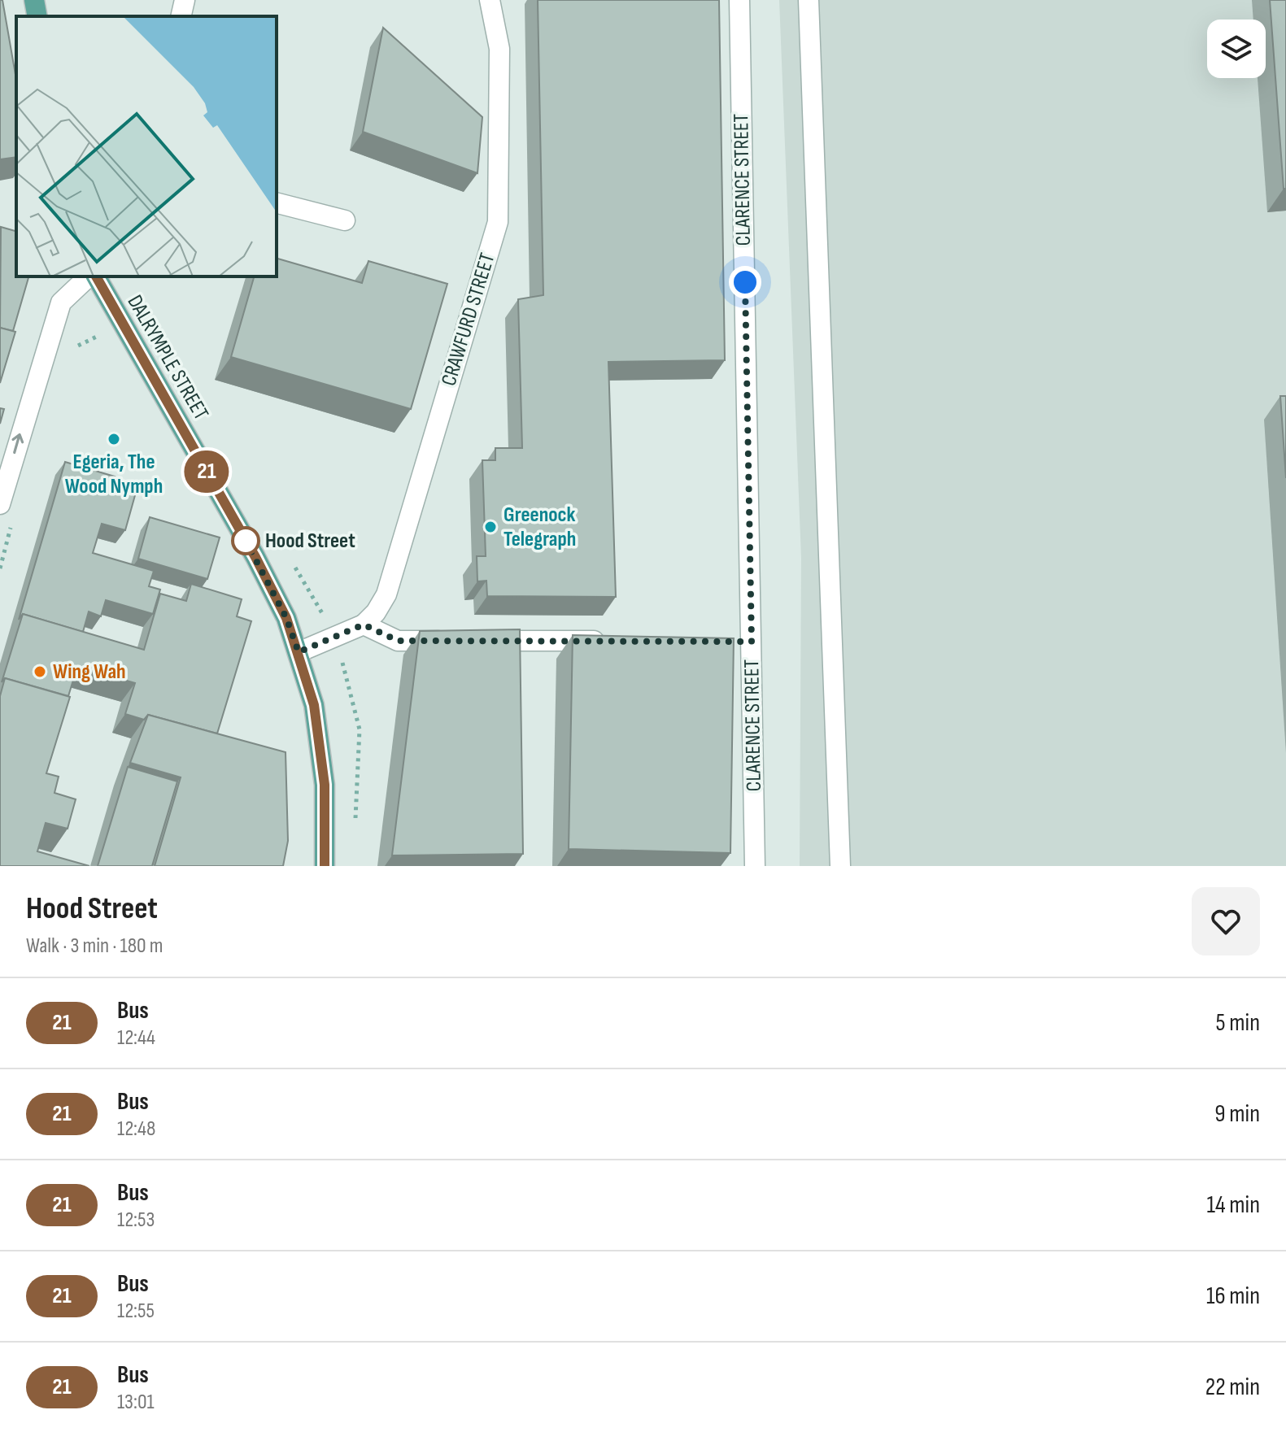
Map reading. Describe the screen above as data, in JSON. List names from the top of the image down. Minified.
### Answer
{"streets":{"main road":["DALRYMPLE STREET"],"street":["CLARENCE STREET","CRAWFURD STREET"]},"places":["Egeria, The Wood Nymph","Greenock Telegraph","Hood Street","Wing Wah"],"lines":["bus line 21"],"page":{"on_map":"21","heading":["Hood Street","Walk · 3 min · 180 m"],"list":[{"mark":"21","name":"Bus","note":"12:44","value":"5 min"},{"mark":"21","name":"Bus","note":"12:48","value":"9 min"},{"mark":"21","name":"Bus","note":"12:53","value":"14 min"},{"mark":"21","name":"Bus","note":"12:55","value":"16 min"},{"mark":"21","name":"Bus","note":"13:01","value":"22 min"}]}}
